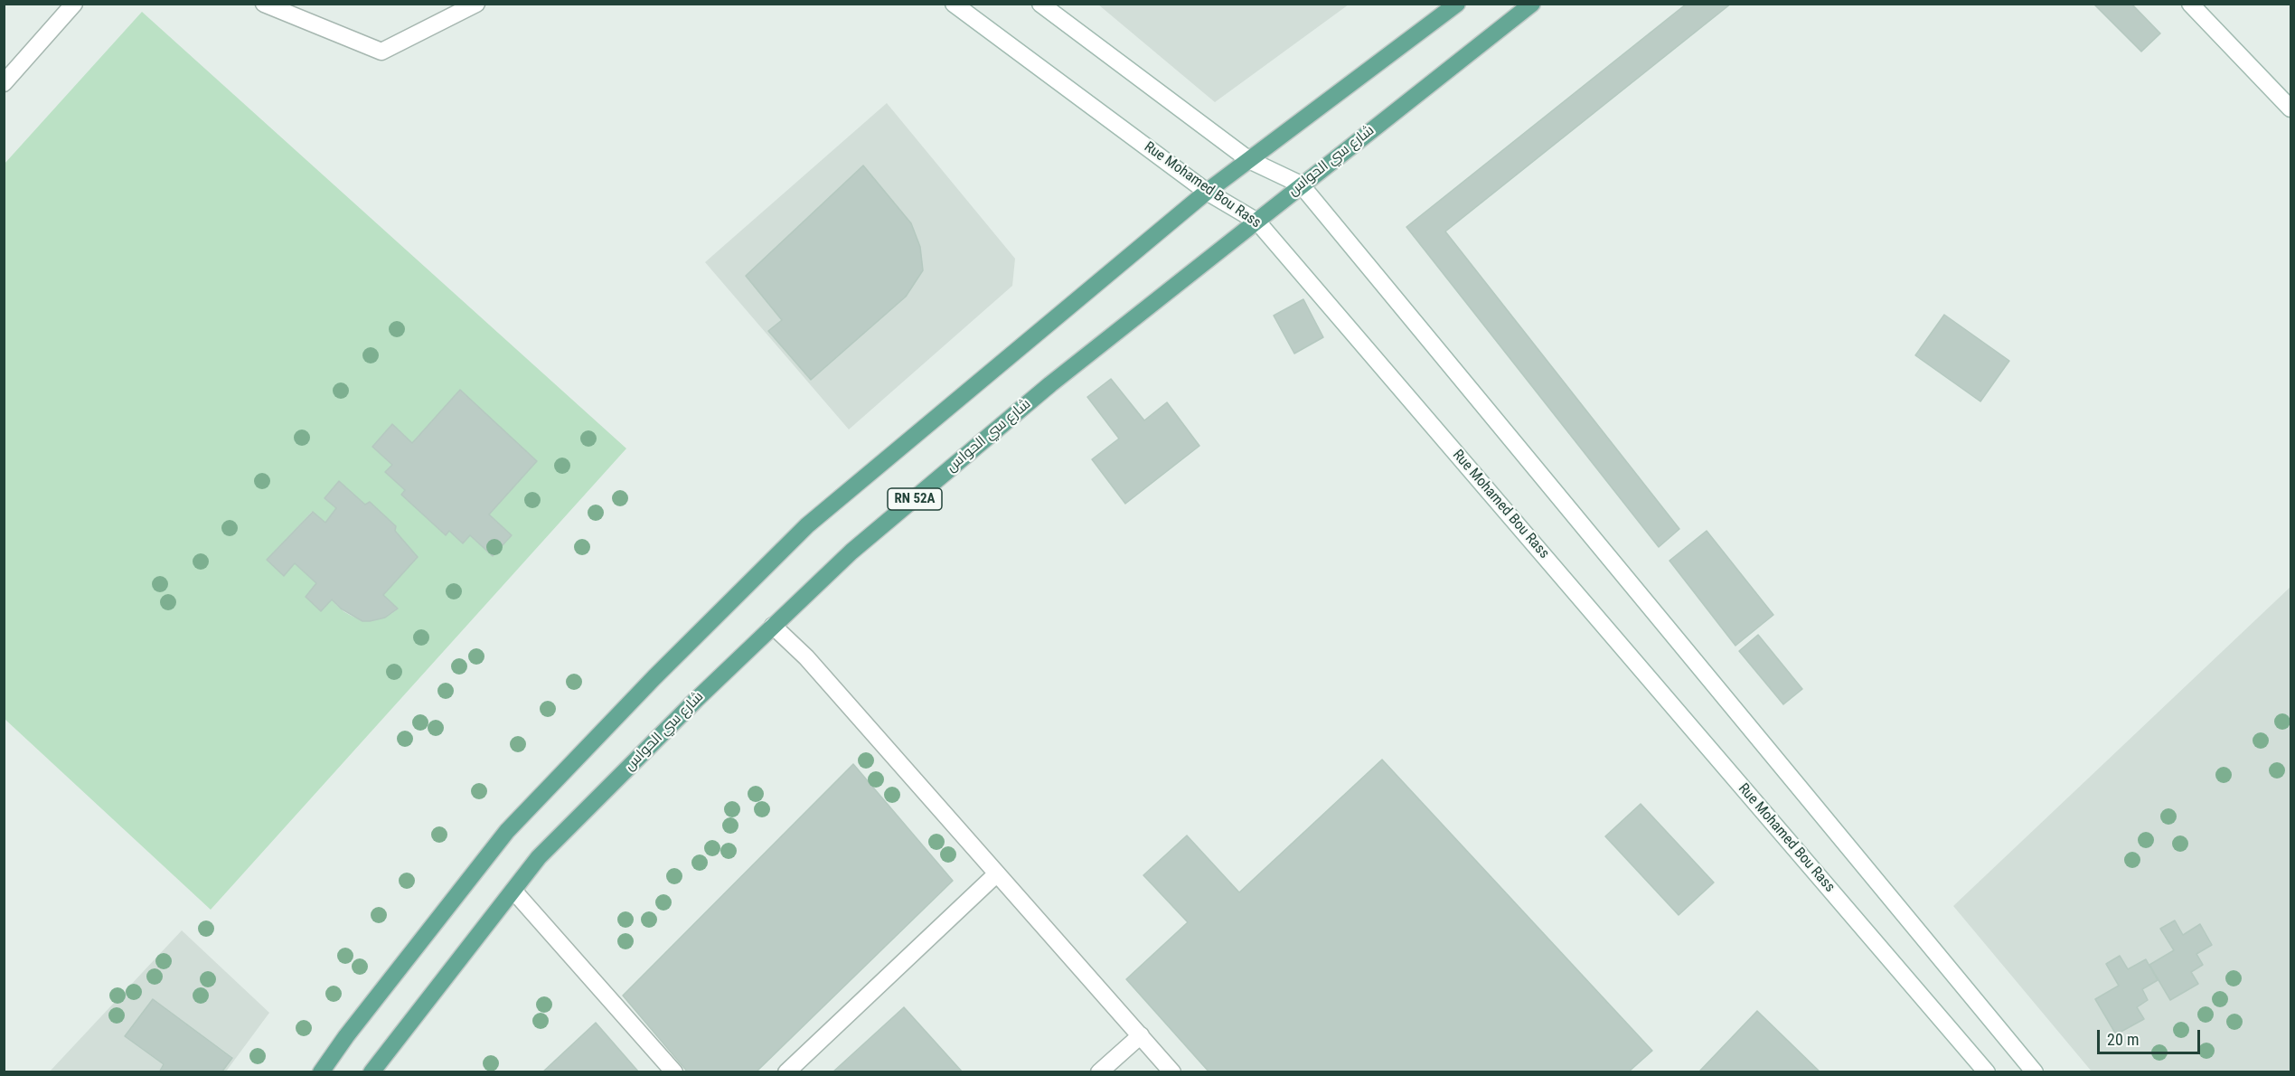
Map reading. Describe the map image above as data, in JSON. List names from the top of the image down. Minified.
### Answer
{"streets":{"main road":["شارع سي الحواس","RN 52A"],"street":["Rue Mohamed Bou Rass"]},"crossings":[["شارع سي الحواس","Rue Mohamed Bou Rass"]],"scale_bar":"20 m"}
